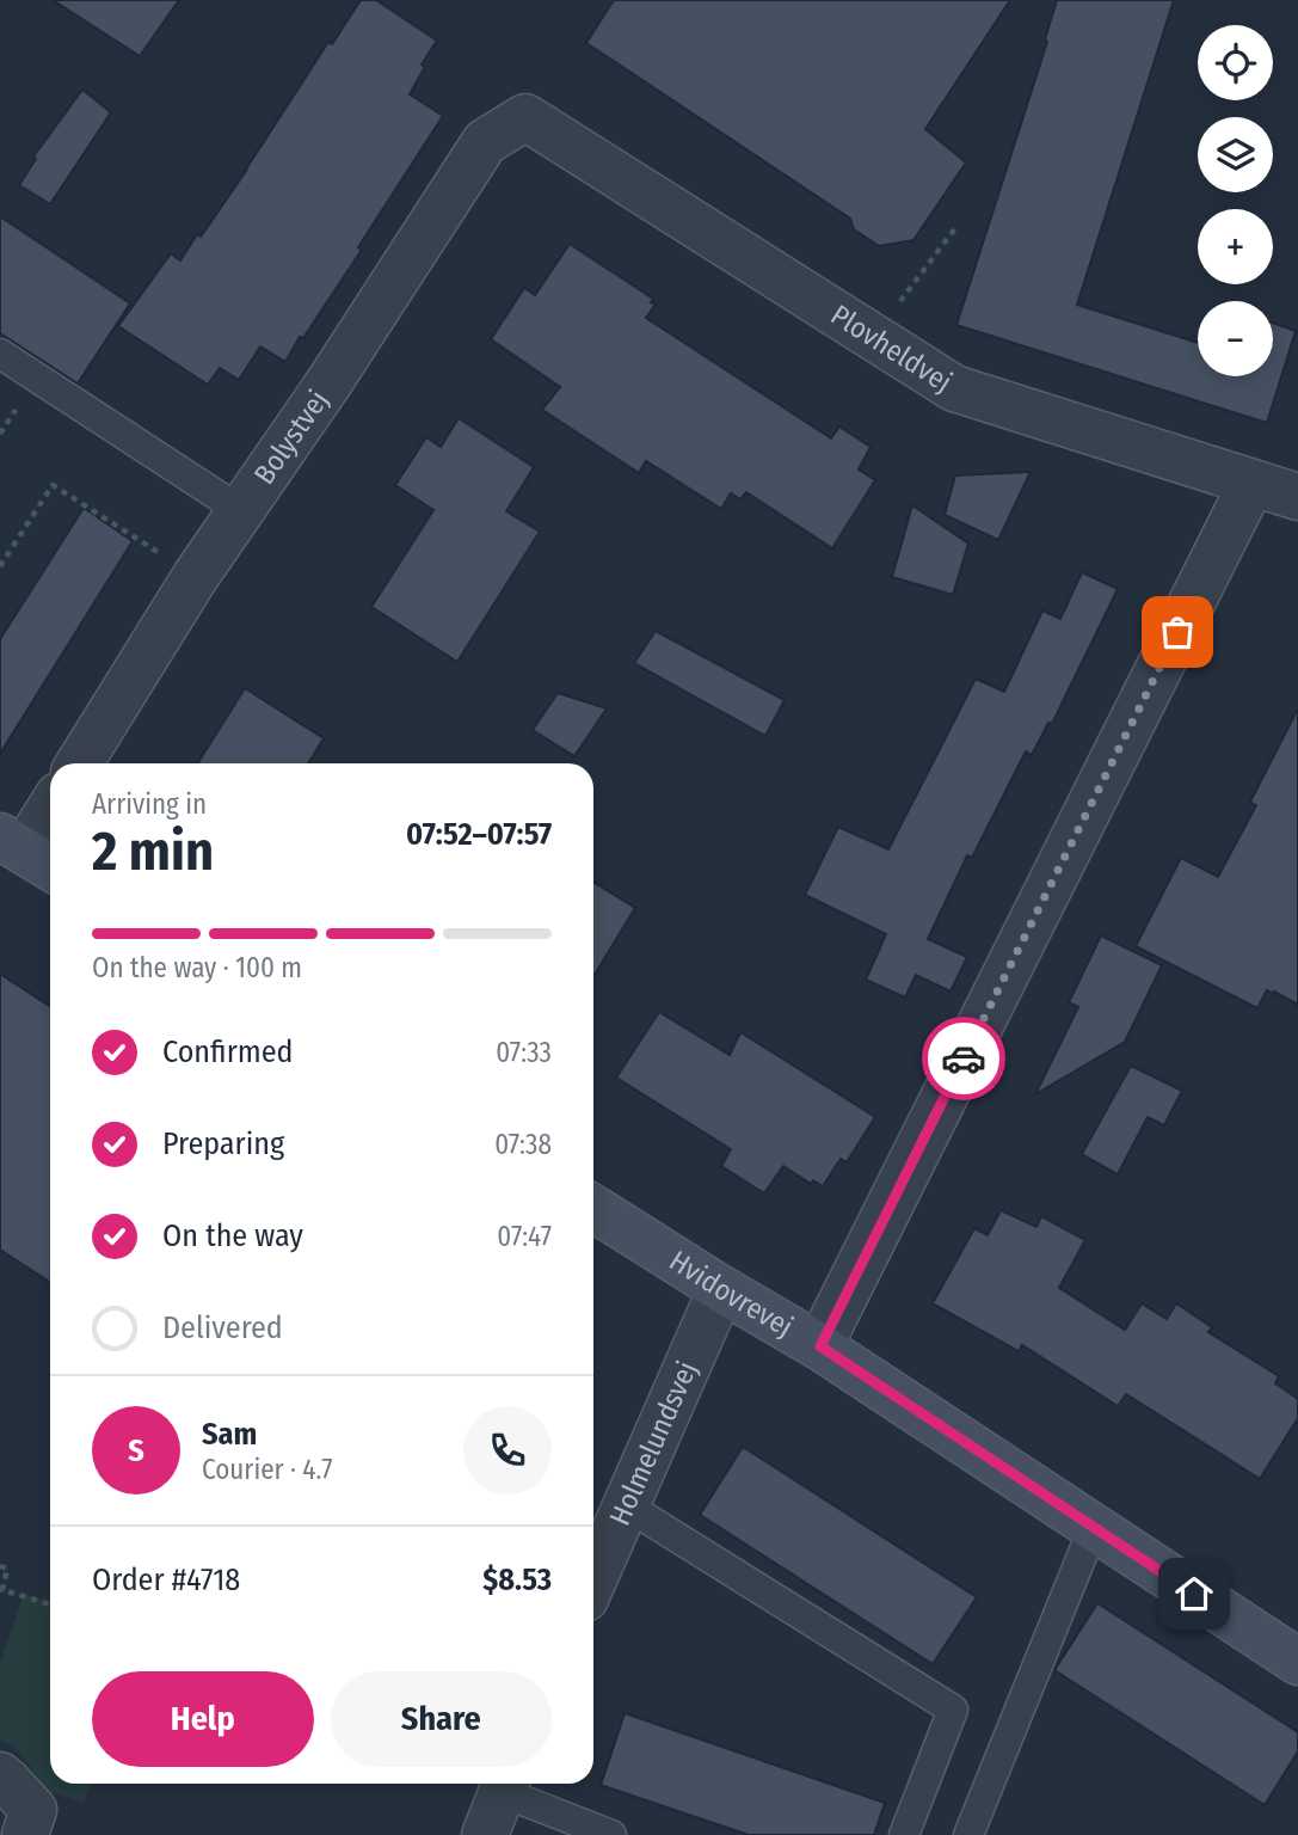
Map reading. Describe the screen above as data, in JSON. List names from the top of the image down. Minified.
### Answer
{"streets":{"street":["Plovheldvej","Bolystvej","Hvidovrevej","Holmelundsvej"]},"crossings":[["Plovheldvej","Bolystvej"],["Hvidovrevej","Holmelundsvej"]],"page":{"map_buttons":["+","−"],"heading":["2 min","Arriving in","07:52–07:57"],"panel":["Sam","Courier · 4.7","Order #4718","$8.53"],"bar":"On the way · 100 m","list":[["Confirmed","07:33"],["Preparing","07:38"],["On the way","07:47"],"Delivered"],"round":"S","buttons":["Help","Share"]}}
